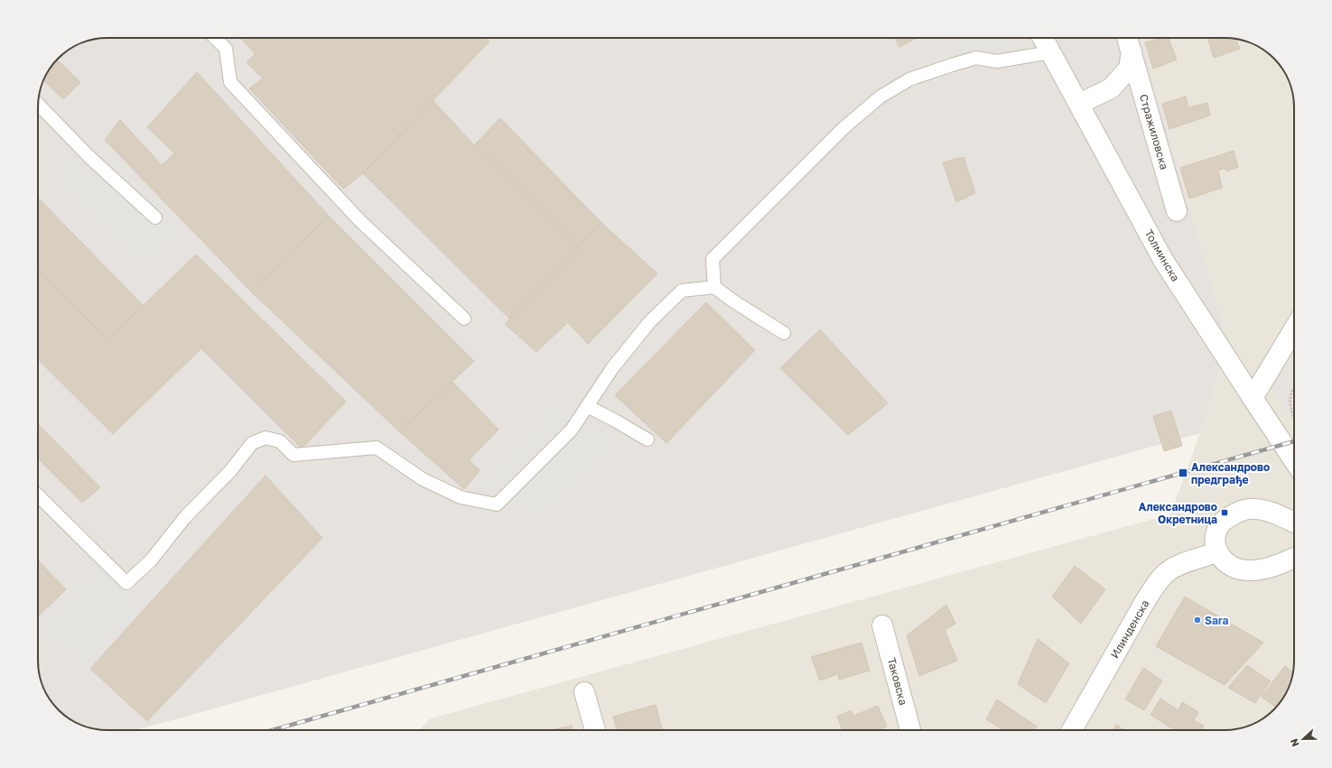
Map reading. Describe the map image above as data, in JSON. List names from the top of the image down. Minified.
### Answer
{"streets":{"street":["Стражиловска","Толминска","Илинденска","Таковска"]},"crossings":[["Стражиловска","Толминска"]],"places":{"transit":["Александрово предграђе","Александрово Окретница"],"other":["Sara"]},"north":"left"}
